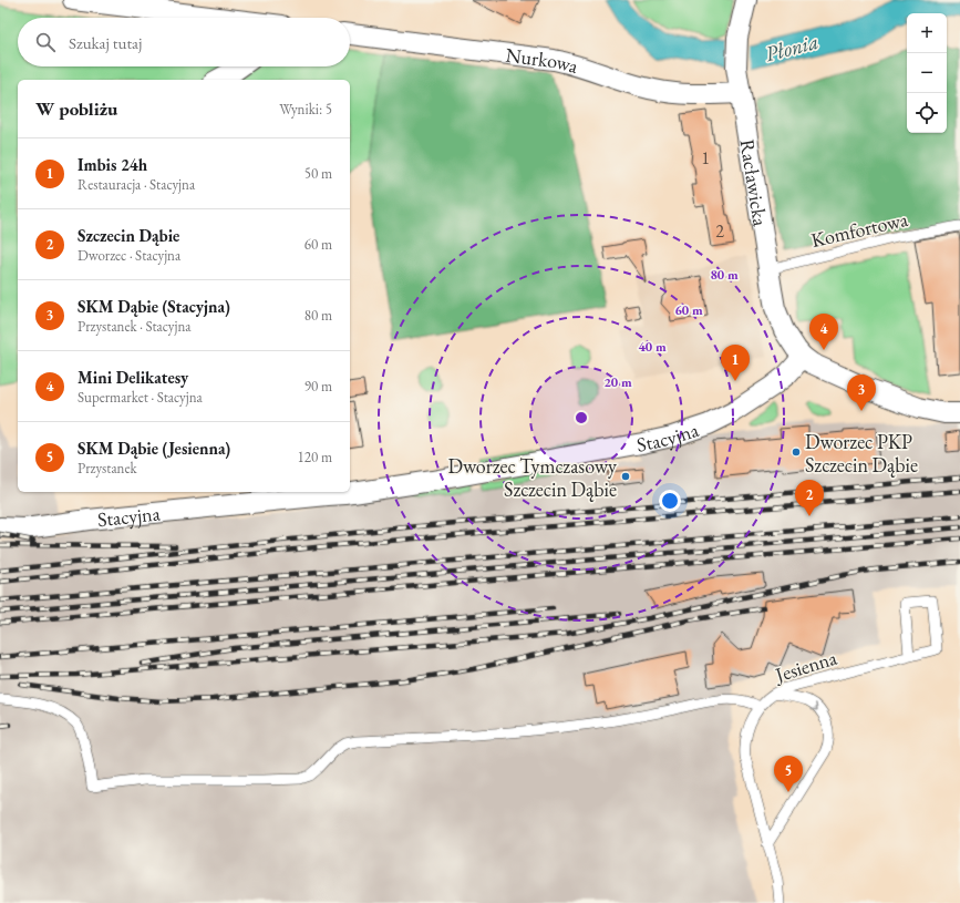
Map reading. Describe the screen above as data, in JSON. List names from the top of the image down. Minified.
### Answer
{"streets":{"street":["Nurkowa","Racławicka","Stacyjna"],"lane":["Komfortowa","Jesienna"]},"crossings":[["Nurkowa","Racławicka"],["Racławicka","Komfortowa"],["Racławicka","Stacyjna"]],"water":["Płonia"],"places":["Dworzec PKP Szczecin Dąbie","Dworzec Tymczasowy Szczecin Dąbie"],"house_numbers":["1","2"],"page":{"map_buttons":["+","−"],"search":"Szukaj tutaj","heading":["W pobliżu","Wyniki: 5"],"list":[{"mark":"1","name":"Imbis 24h","note":"Restauracja · Stacyjna","value":"50 m"},{"mark":"2","name":"Szczecin Dąbie","note":"Dworzec · Stacyjna","value":"60 m"},{"mark":"3","name":"SKM Dąbie (Stacyjna)","note":"Przystanek · Stacyjna","value":"80 m"},{"mark":"4","name":"Mini Delikatesy","note":"Supermarket · Stacyjna","value":"90 m"},{"mark":"5","name":"SKM Dąbie (Jesienna)","note":"Przystanek","value":"120 m"}],"pins":["4","1","3","2","5"]},"rings":["80 m","60 m","40 m","20 m"]}
